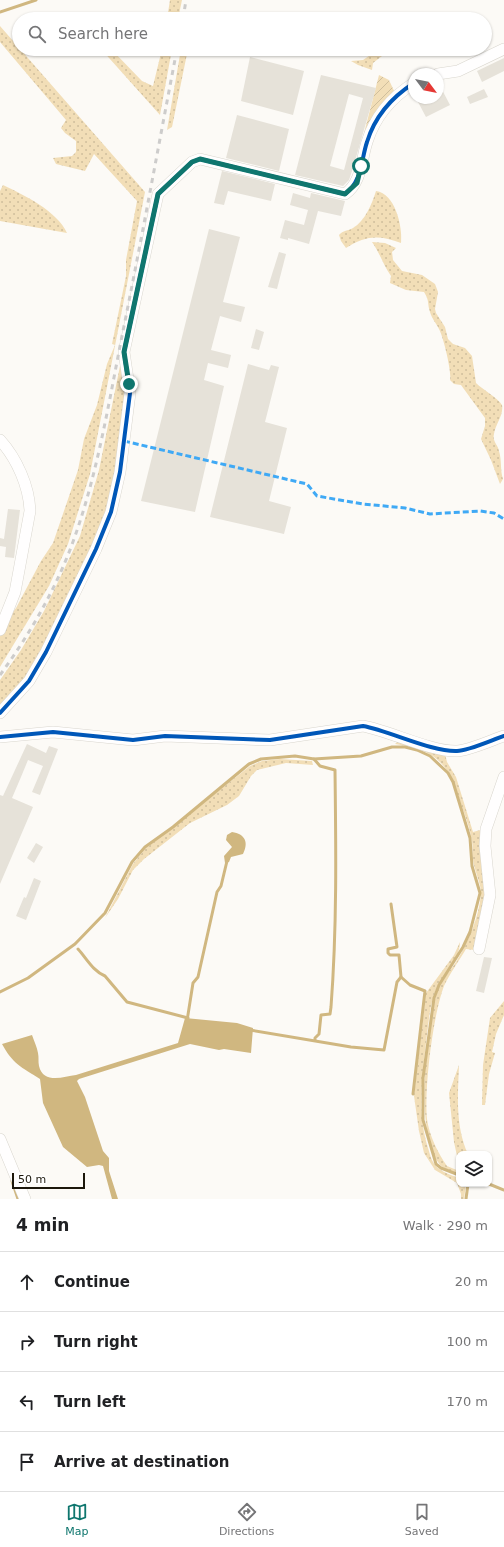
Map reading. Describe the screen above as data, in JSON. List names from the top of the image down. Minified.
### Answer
{"scale_bar":"50 m","north":"bottom right","page":{"search":"Search here","scale":"50 m","heading":["4 min","Walk · 290 m"],"list":[["Continue","20 m"],["Turn right","100 m"],["Turn left","170 m"],"Arrive at destination"],"nav":["Map","Directions","Saved"]}}
